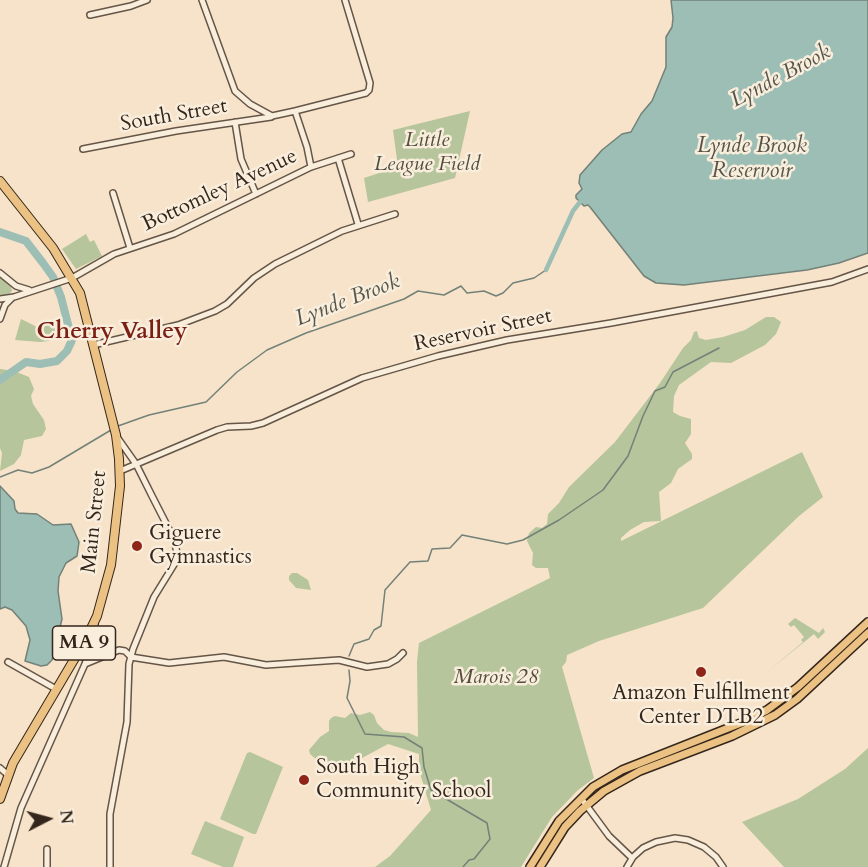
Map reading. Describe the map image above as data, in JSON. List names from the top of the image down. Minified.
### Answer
{"streets":{"highway":["Main Street","MA 9"],"street":["South Street","Bottomley Avenue","Reservoir Street"]},"crossings":[["Bottomley Avenue","Main Street"],["Reservoir Street","Main Street"]],"districts":["Cherry Valley"],"water":["Lynde Brook","Lynde Brook Reservoir"],"parks":["Little League Field","Marois 28"],"places":["Giguere Gymnastics","Amazon Fulfillment Center DTB2","South High Community School"],"north":"right"}
